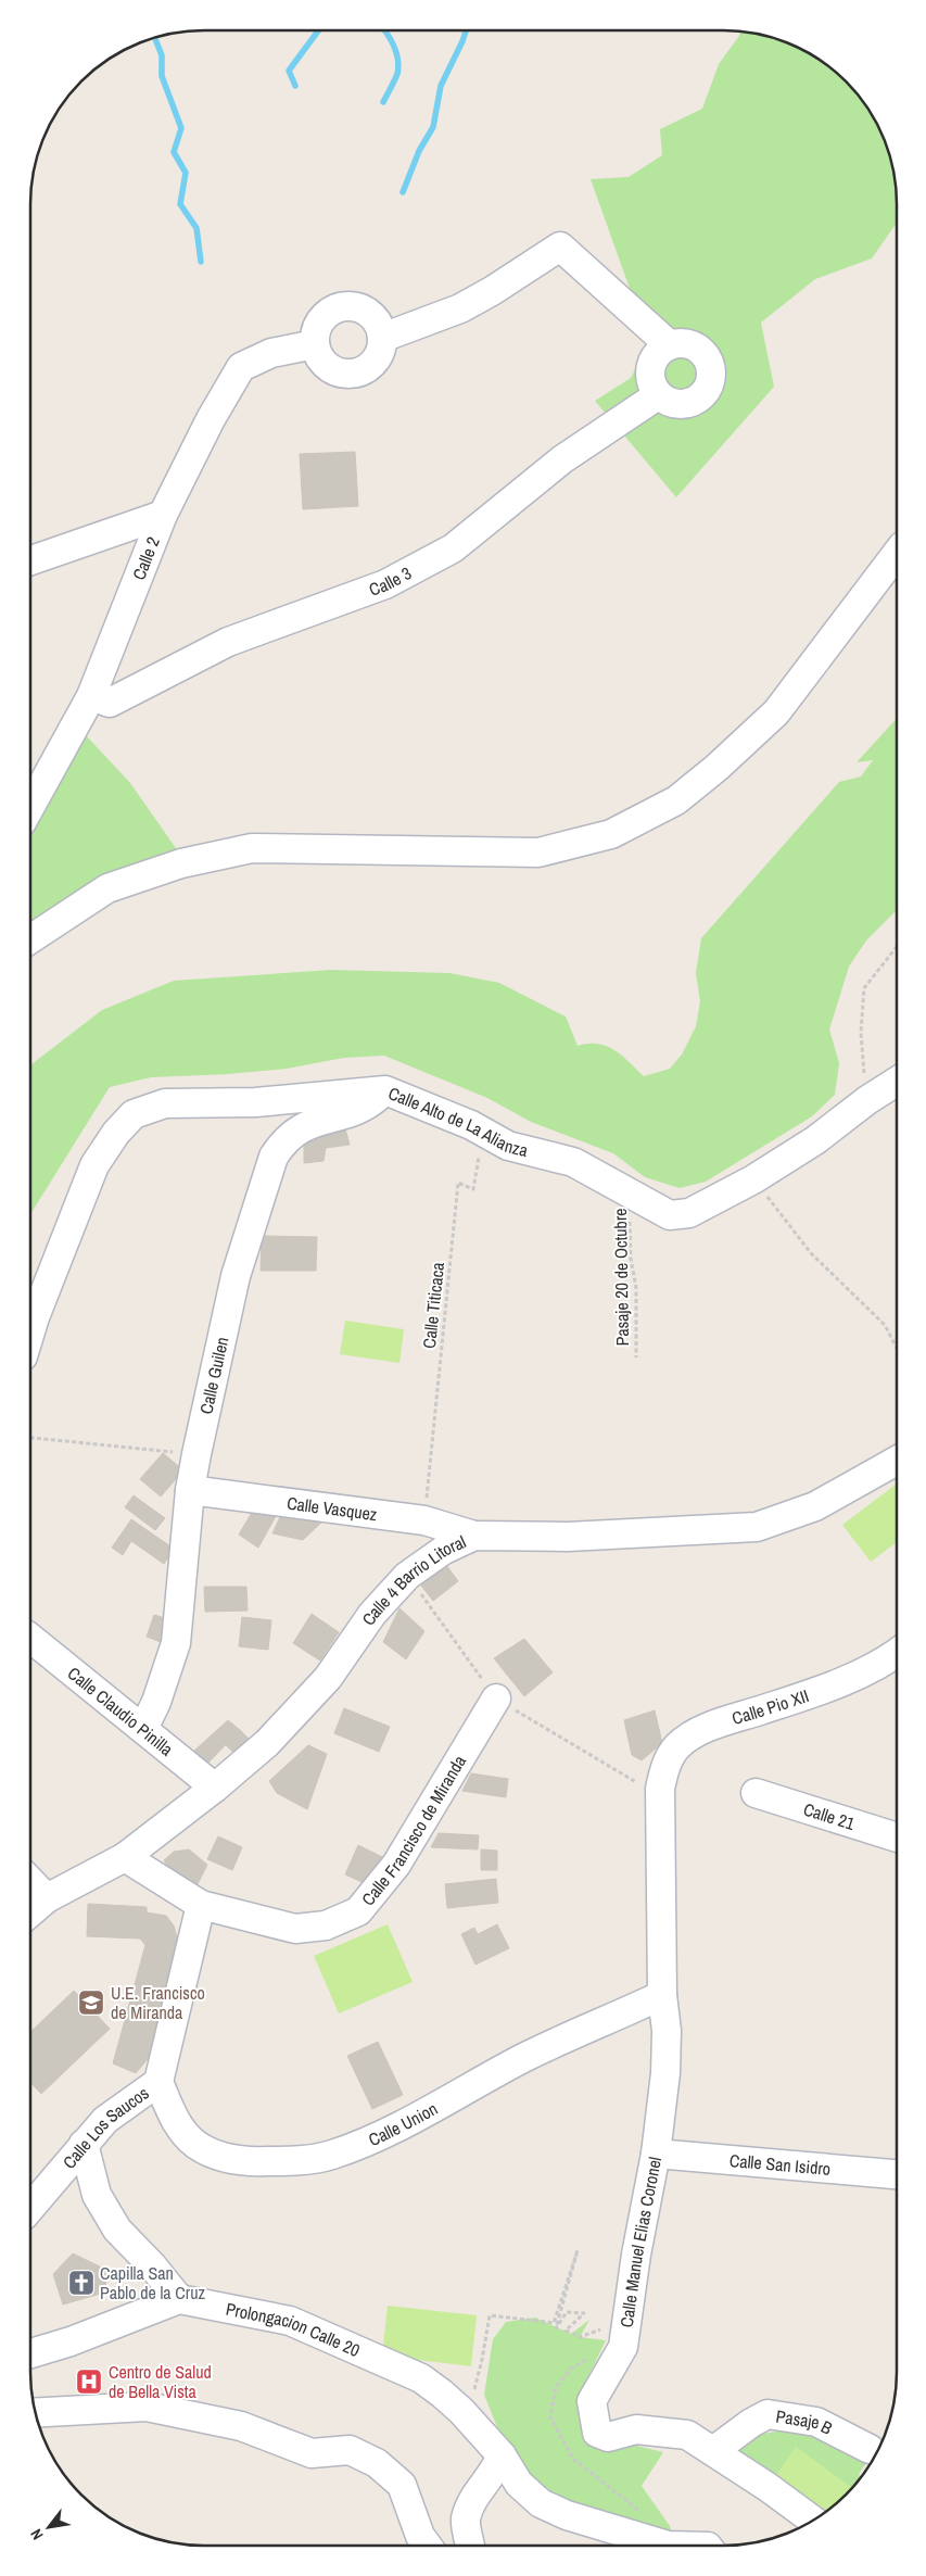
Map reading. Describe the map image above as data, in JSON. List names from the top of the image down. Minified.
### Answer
{"streets":{"street":["Calle 2","Calle 3","Calle Alto de La Alianza","Calle Guilen","Calle Vasquez","Calle 4 Barrio Litoral","Calle Pio XII","Calle Claudio Pinilla","Calle 21","Calle Francisco de Miranda","Calle Union","Calle Los Saucos","Calle San Isidro","Calle Manuel Elias Coronel","Prolongacion Calle 20","Pasaje B"],"path":["Pasaje 20 de Octubre","Calle Titicaca"]},"crossings":[["Calle 2","Calle 3"],["Calle Alto de La Alianza","Pasaje 20 de Octubre"],["Calle Alto de La Alianza","Calle Titicaca"],["Calle Alto de La Alianza","Calle Guilen"],["Calle Titicaca","Calle Vasquez"],["Calle Guilen","Calle Vasquez"],["Calle Guilen","Calle Claudio Pinilla"],["Calle Vasquez","Calle 4 Barrio Litoral"],["Calle 4 Barrio Litoral","Calle Claudio Pinilla"],["Calle 4 Barrio Litoral","Calle Francisco de Miranda"],["Calle Pio XII","Calle Manuel Elias Coronel"],["Calle Francisco de Miranda","Calle Los Saucos"],["Calle Union","Calle Los Saucos"],["Calle Union","Calle Manuel Elias Coronel"],["Calle San Isidro","Calle Manuel Elias Coronel"],["Calle Manuel Elias Coronel","Pasaje B"]],"places":{"school or university":["U.E. Francisco de Miranda"],"church":["Capilla San Pablo de la Cruz"],"hospital":["Centro de Salud de Bella Vista"]},"north":"bottom left"}
